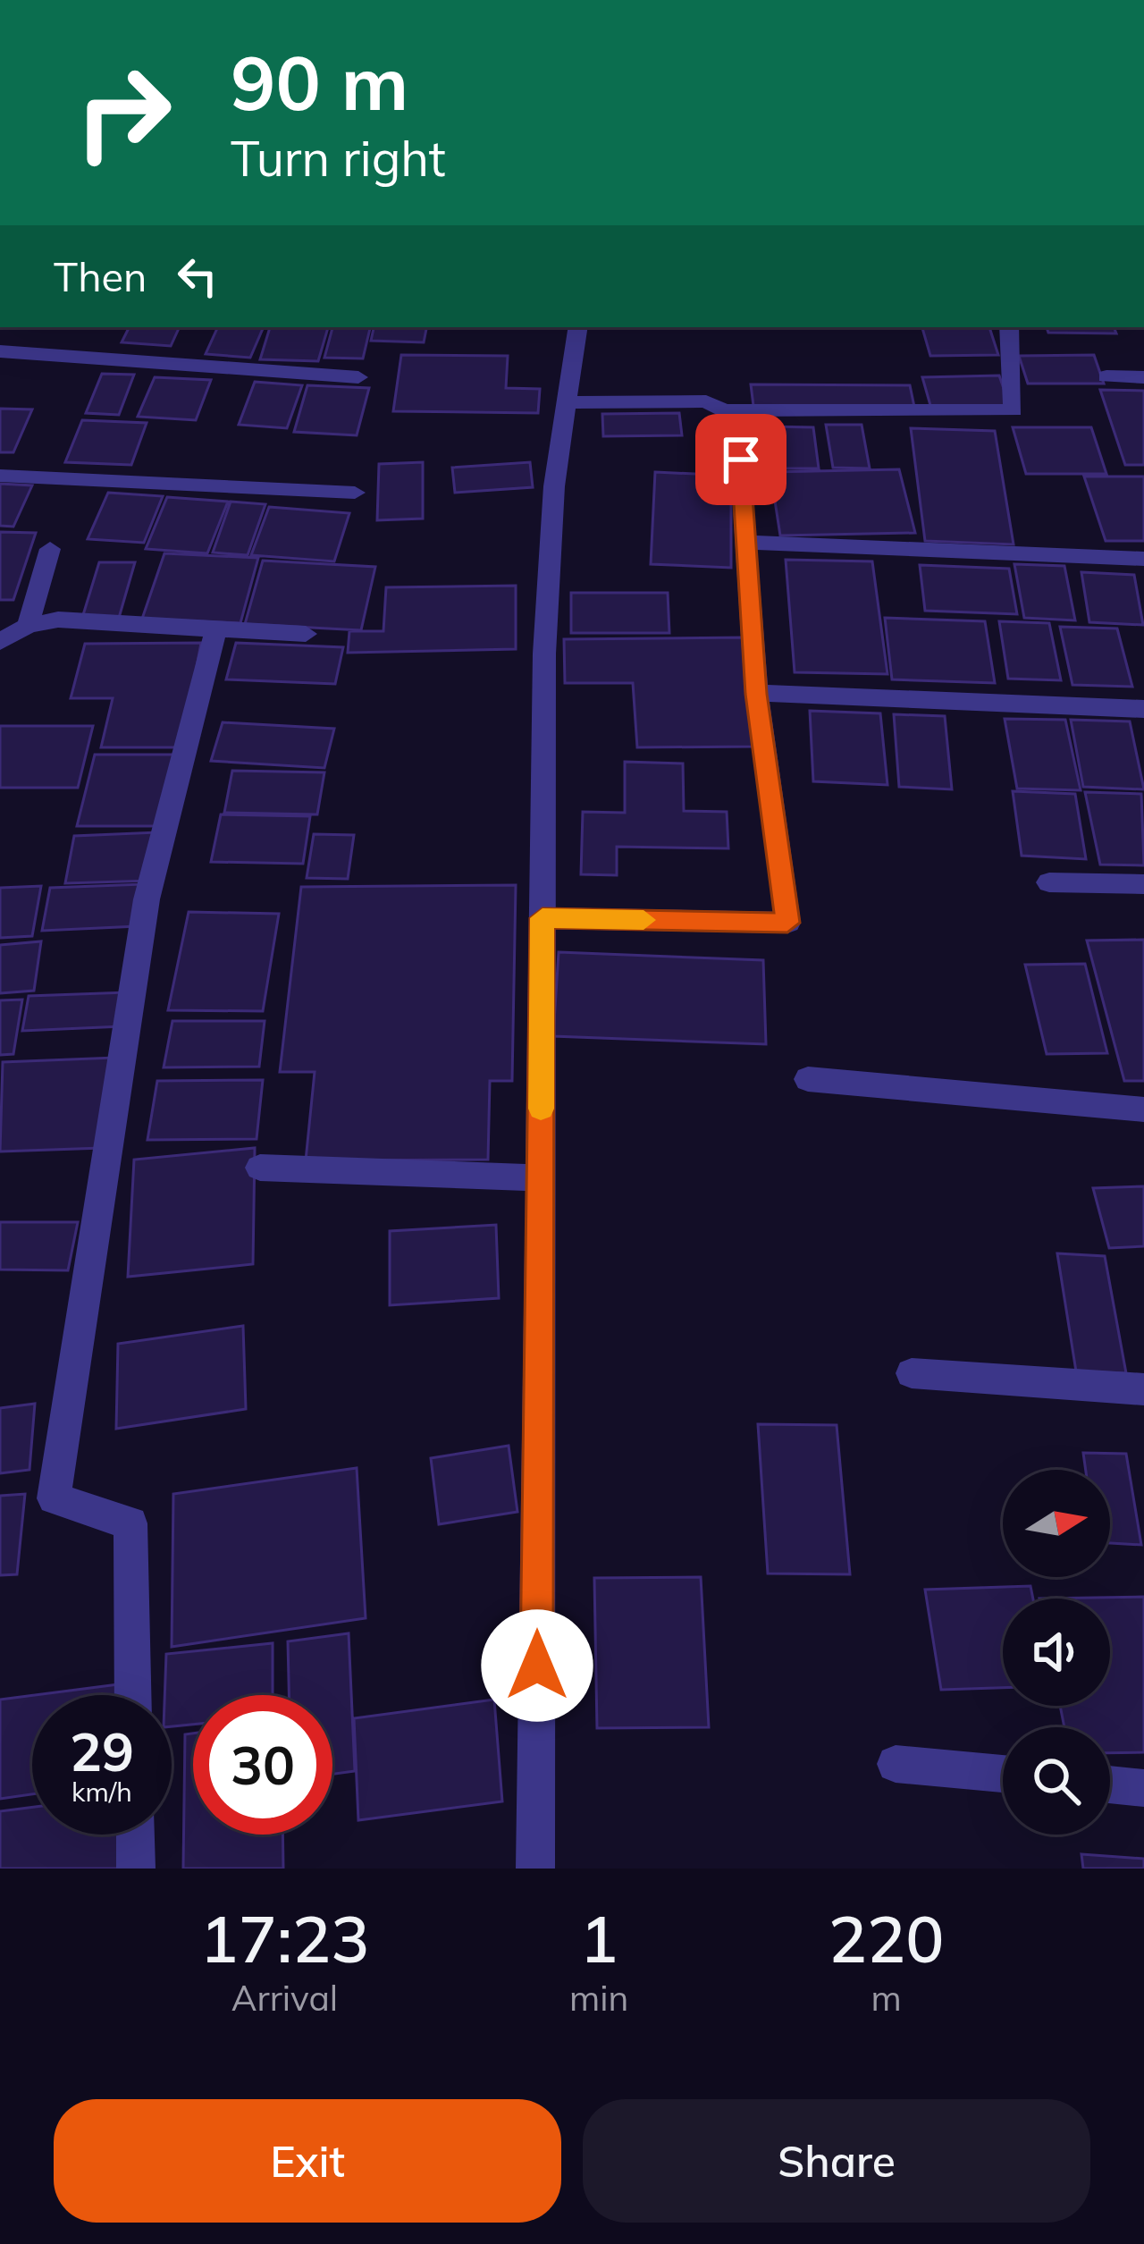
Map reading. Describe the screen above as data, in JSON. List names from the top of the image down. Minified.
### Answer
{"north":"right","page":{"turn":["90 m","Turn right"],"then":"Then","speed":"29 km/h","limit":"30","eta":["17:23","Arrival","1","min","220","m"],"buttons":["Exit","Share"]}}
